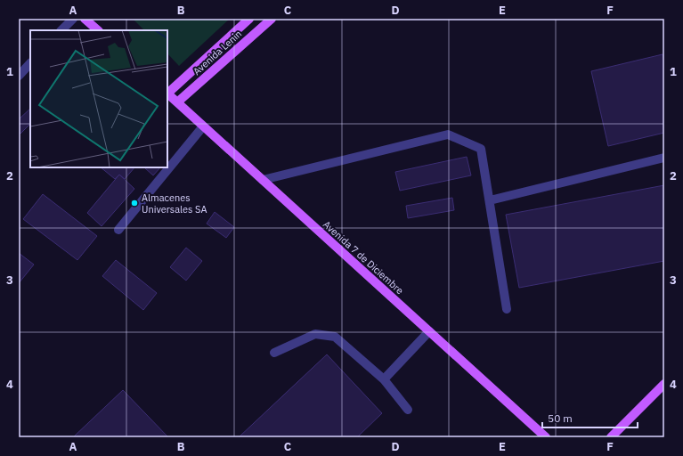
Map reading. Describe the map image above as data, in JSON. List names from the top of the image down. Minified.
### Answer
{"streets":{"main road":["Avenida Lenin","Avenida 7 de Diciembre"]},"crossings":[["Avenida Lenin","Avenida 7 de Diciembre"]],"places":["Almacenes Universales SA"],"scale_bar":"50 m","grid":{"columns":["A","B","C","D","E","F"],"rows":["1","2","3","4"]}}
